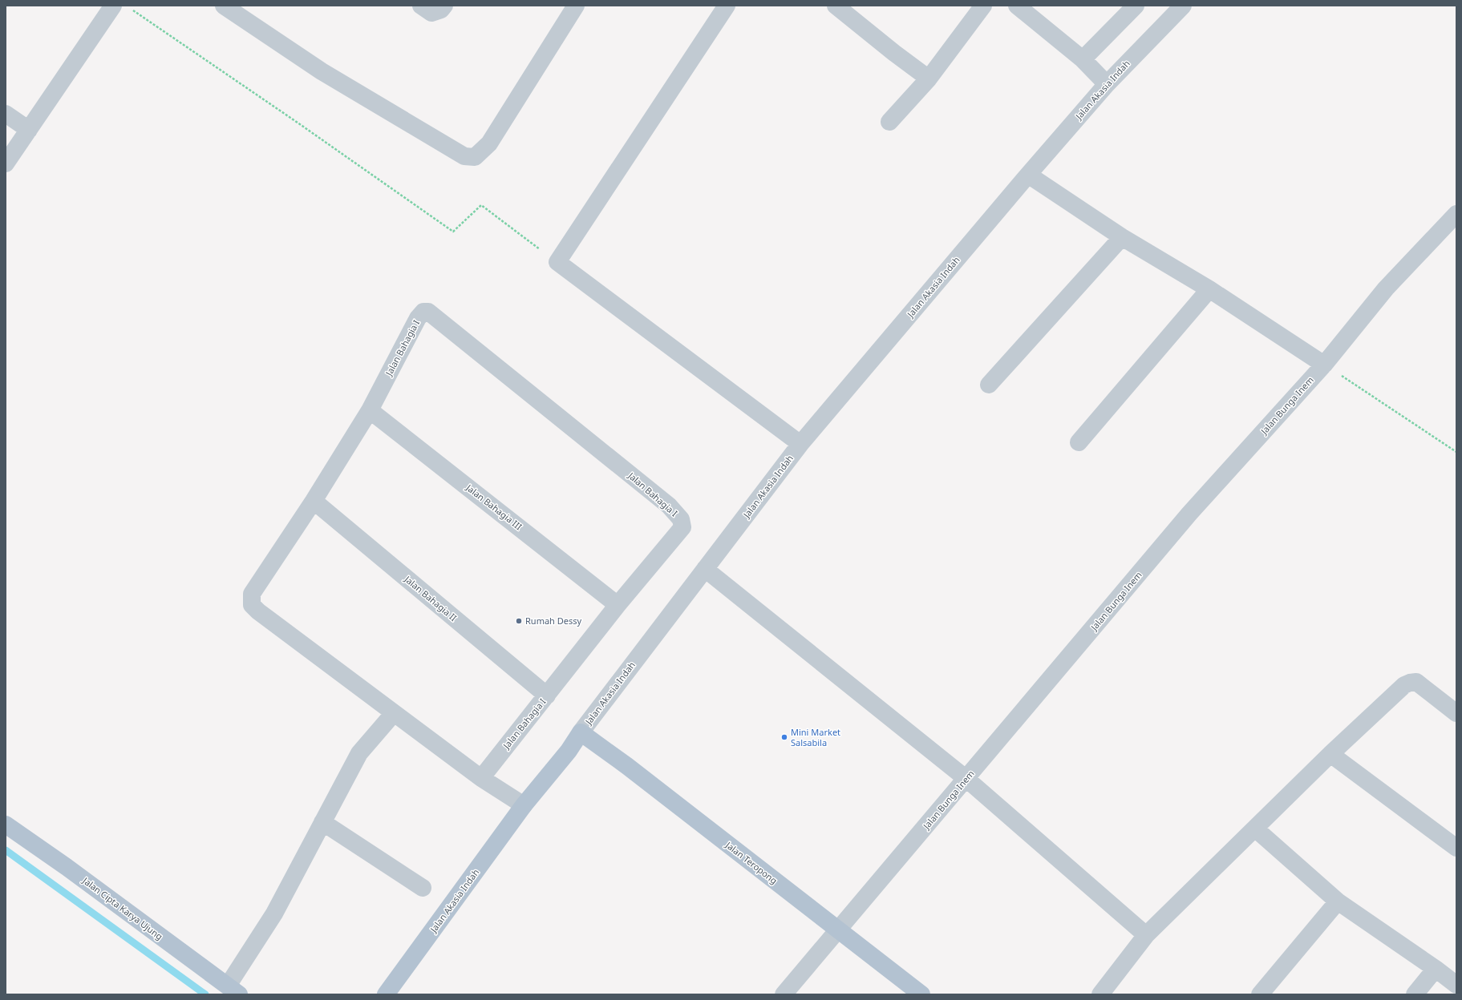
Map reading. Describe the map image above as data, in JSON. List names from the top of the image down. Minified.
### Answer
{"streets":{"main road":["Jalan Akasia Indah","Jalan Teropong","Jalan Cipta Karya Ujung"],"street":["Jalan Bahagia I","Jalan Bunga Inem","Jalan Bahagia III","Jalan Bahagia II"]},"crossings":[["Jalan Akasia Indah","Jalan Teropong"],["Jalan Bahagia I","Jalan Bahagia III"],["Jalan Bahagia I","Jalan Bahagia II"],["Jalan Bunga Inem","Jalan Teropong"]],"places":["Rumah Dessy","Mini Market Salsabila"]}
